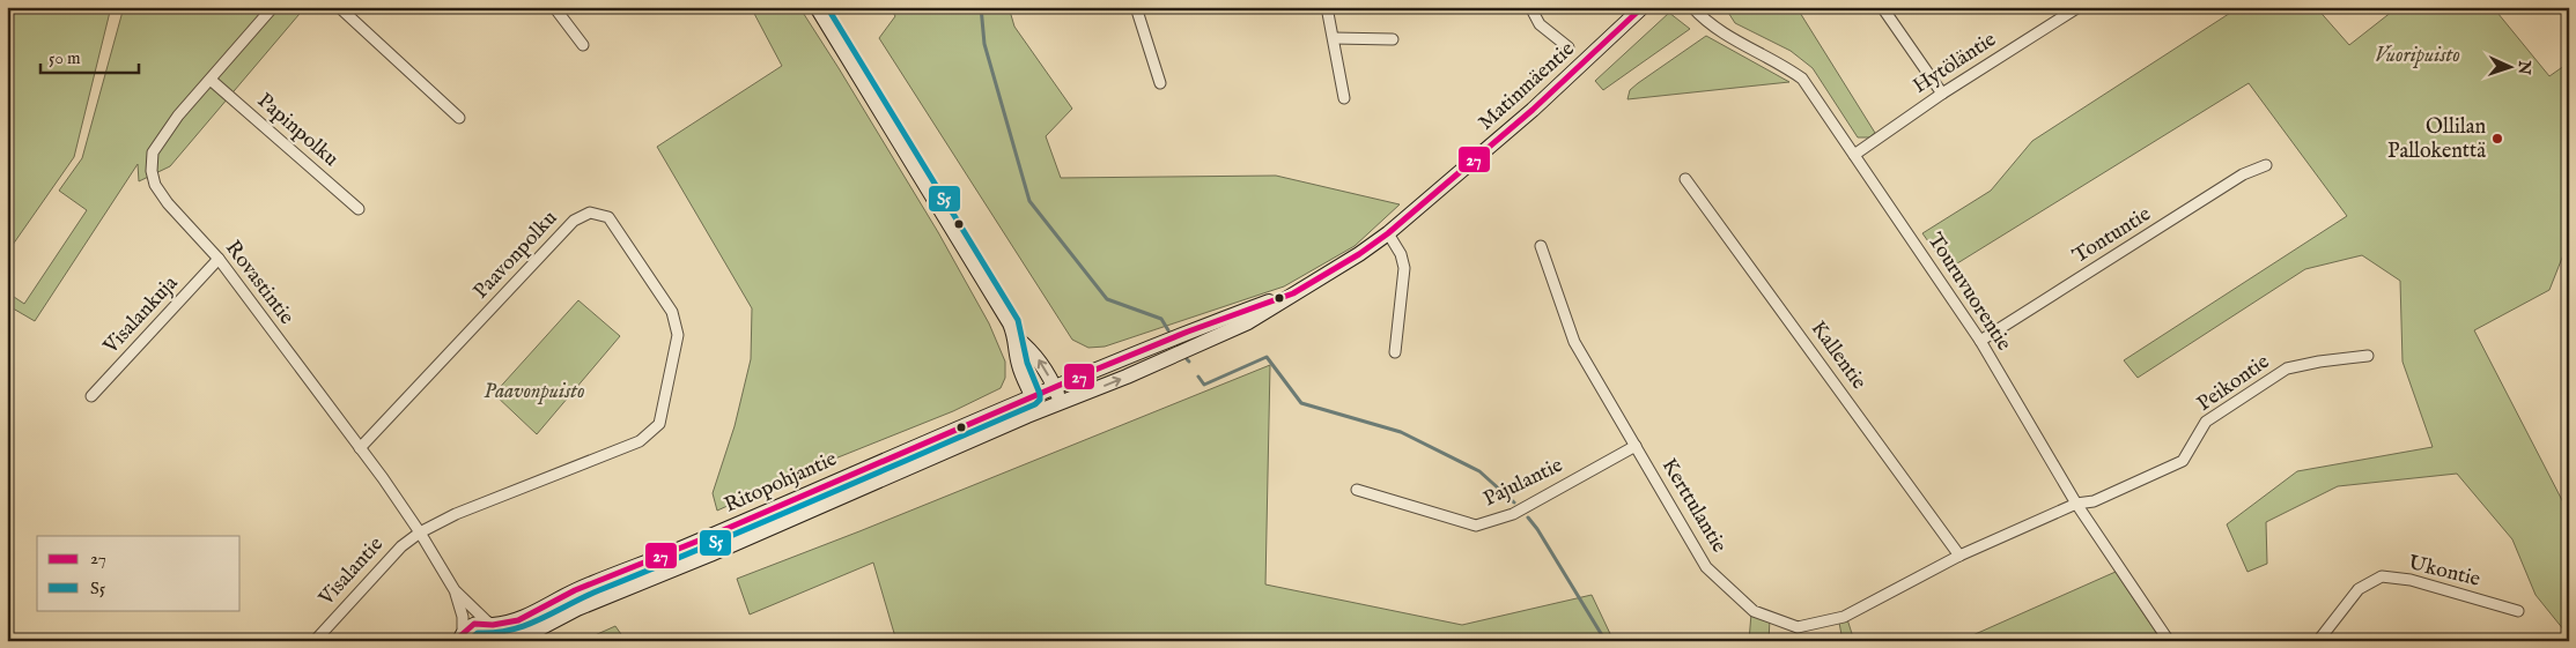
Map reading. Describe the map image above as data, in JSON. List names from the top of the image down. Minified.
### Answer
{"streets":{"main road":["Matinmäentie","Ritopohjantie"],"street":["Hytöläntie","Papinpolku","Tontuntie","Paavonpolku","Rovastintie","Touruvuorentie","Visalankuja","Kallentie","Peikontie","Pajulantie","Kerttulantie","Visalantie","Ukontie"]},"crossings":[["Hytöläntie","Touruvuorentie"],["Matinmäentie","Ritopohjantie"],["Papinpolku","Rovastintie"],["Tontuntie","Touruvuorentie"],["Paavonpolku","Rovastintie"],["Paavonpolku","Visalantie"],["Rovastintie","Visalankuja"],["Rovastintie","Ritopohjantie"],["Rovastintie","Visalantie"],["Touruvuorentie","Peikontie"],["Touruvuorentie","Kerttulantie"],["Kallentie","Kerttulantie"],["Peikontie","Kerttulantie"],["Pajulantie","Kerttulantie"]],"parks":["Vuoripuisto","Paavonpuisto"],"places":["Ollilan Pallokenttä"],"lines":["transit line 27","transit line S5"],"legend":["27","S5"],"scale_bar":"50 m","north":"right"}
